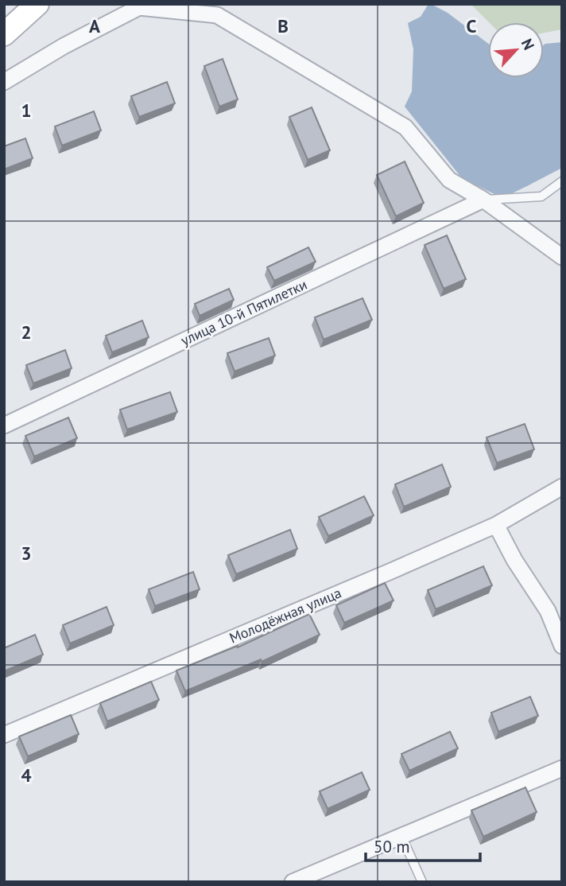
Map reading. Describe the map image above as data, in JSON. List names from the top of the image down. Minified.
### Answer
{"streets":{"street":["улица 10-й Пятилетки","Молодёжная улица"]},"scale_bar":"50 m","north":"top right","grid":{"columns":["A","B","C"],"rows":["1","2","3","4"]}}
